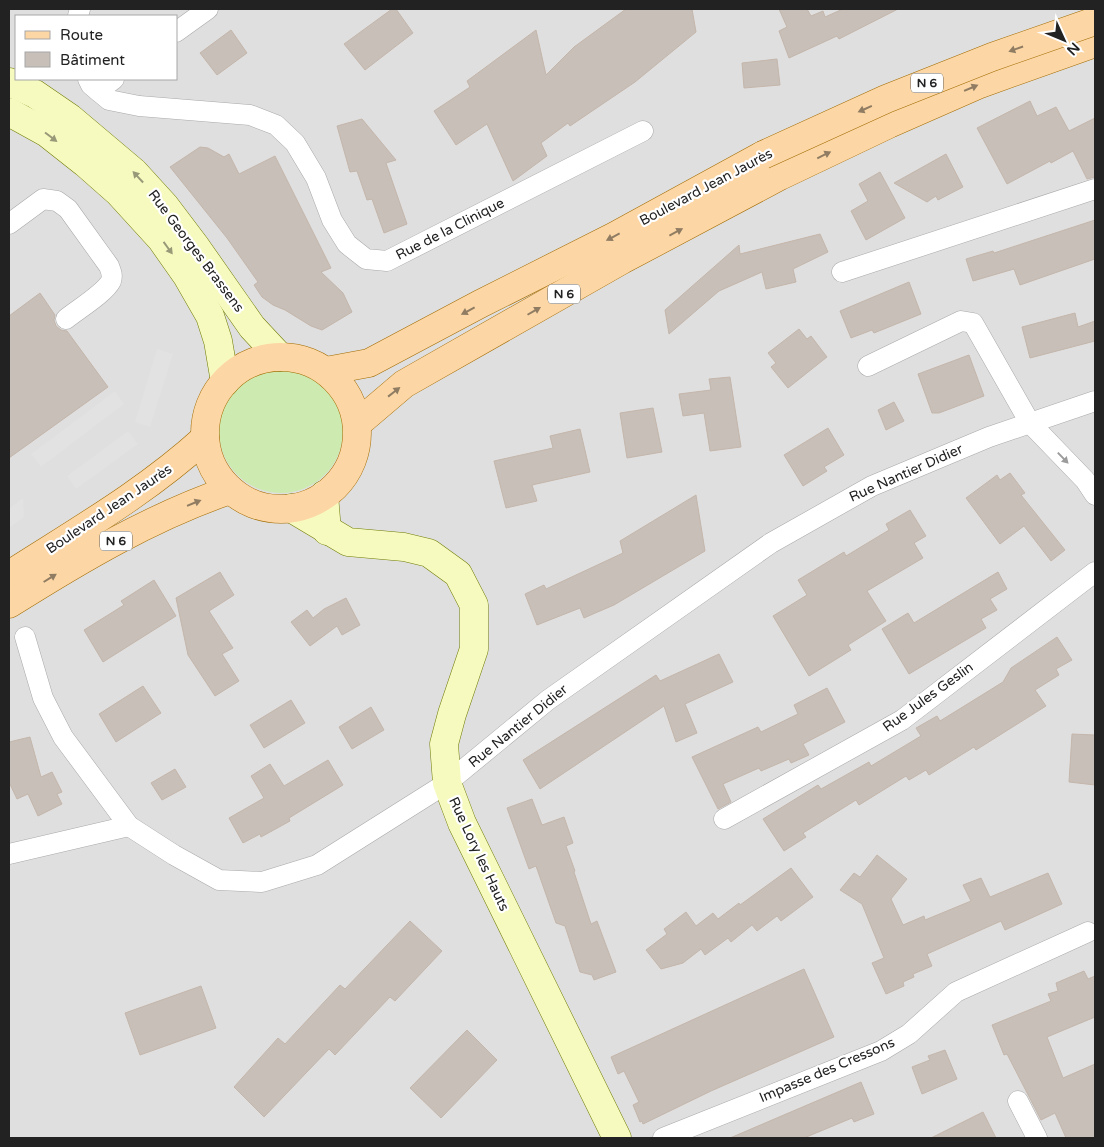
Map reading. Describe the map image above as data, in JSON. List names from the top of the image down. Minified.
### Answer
{"streets":{"main road":["N 6","Boulevard Jean Jaurès"],"street":["Rue de la Clinique","Rue Georges Brassens","Rue Nantier Didier","Rue Jules Geslin","Rue Lory les Hauts","Impasse des Cressons"]},"crossings":[["Boulevard Jean Jaurès","Rue Georges Brassens"],["Boulevard Jean Jaurès","Rue Lory les Hauts"],["Rue Georges Brassens","Rue Lory les Hauts"],["Rue Nantier Didier","Rue Lory les Hauts"]],"legend":["Route","Bâtiment"],"north":"bottom right"}
